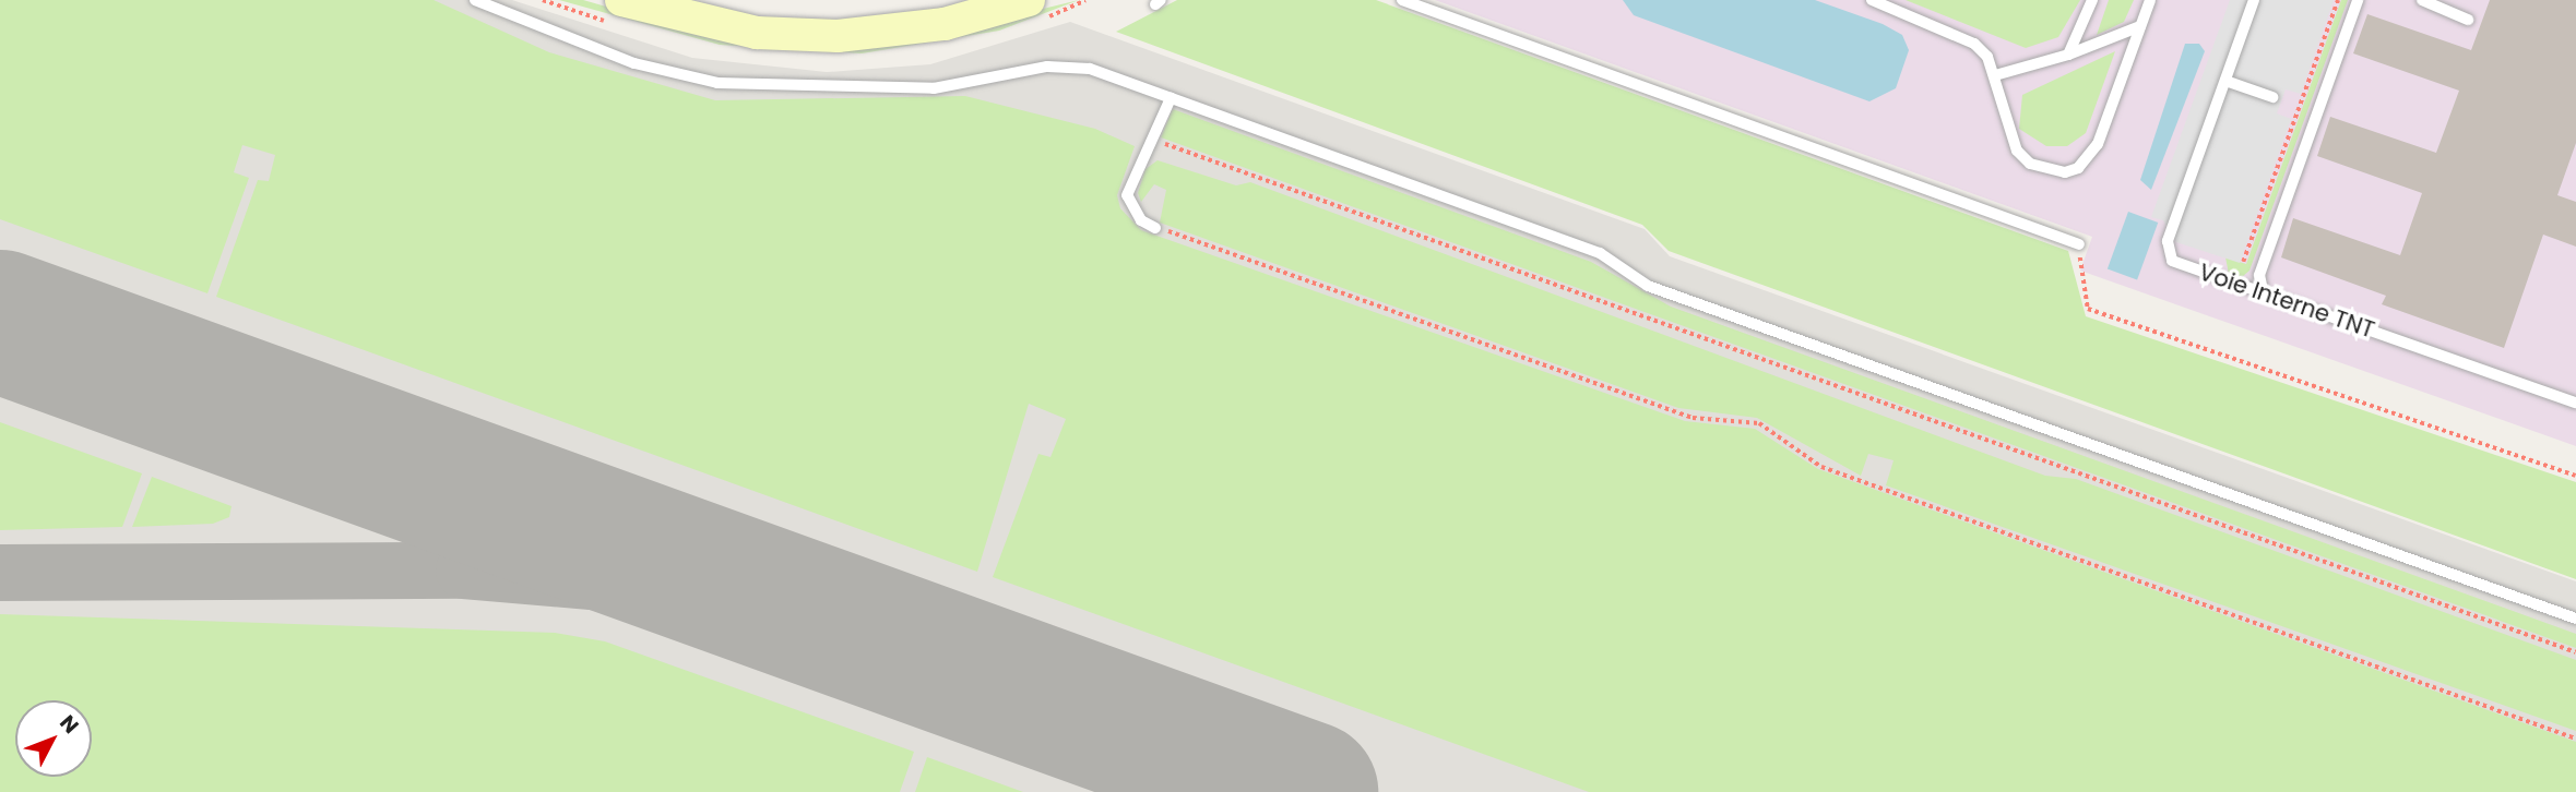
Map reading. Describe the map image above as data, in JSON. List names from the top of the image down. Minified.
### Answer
{"streets":{"lane":["Voie Interne TNT"]},"north":"top right"}
